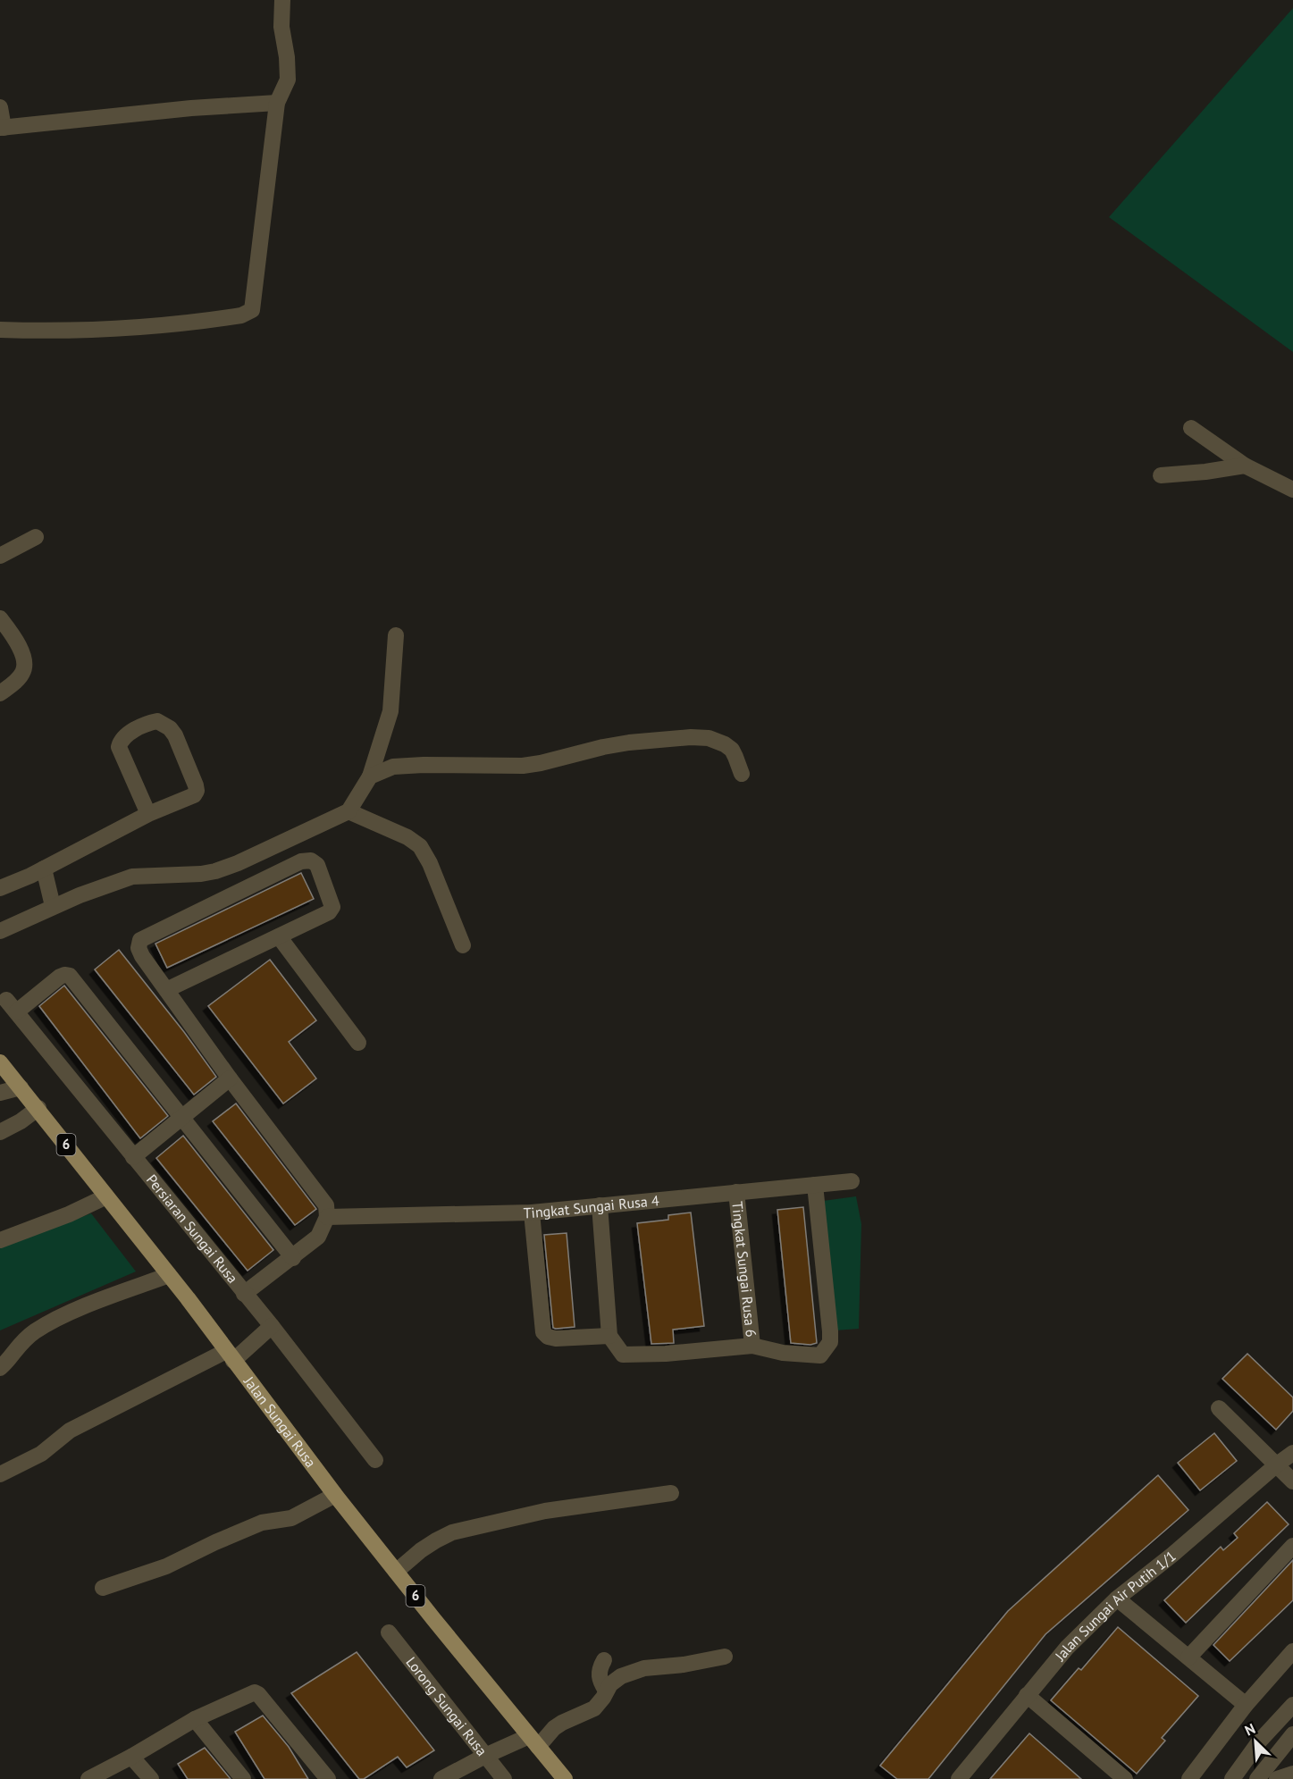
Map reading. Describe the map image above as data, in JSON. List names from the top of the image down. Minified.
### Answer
{"streets":{"main road":["6","Jalan Sungai Rusa"],"street":["Tingkat Sungai Rusa 4","Persiaran Sungai Rusa","Tingkat Sungai Rusa 6","Jalan Sungai Air Putih 1/1","Lorong Sungai Rusa"]},"crossings":[["Tingkat Sungai Rusa 4","Tingkat Sungai Rusa 6"]],"north":"top left"}
